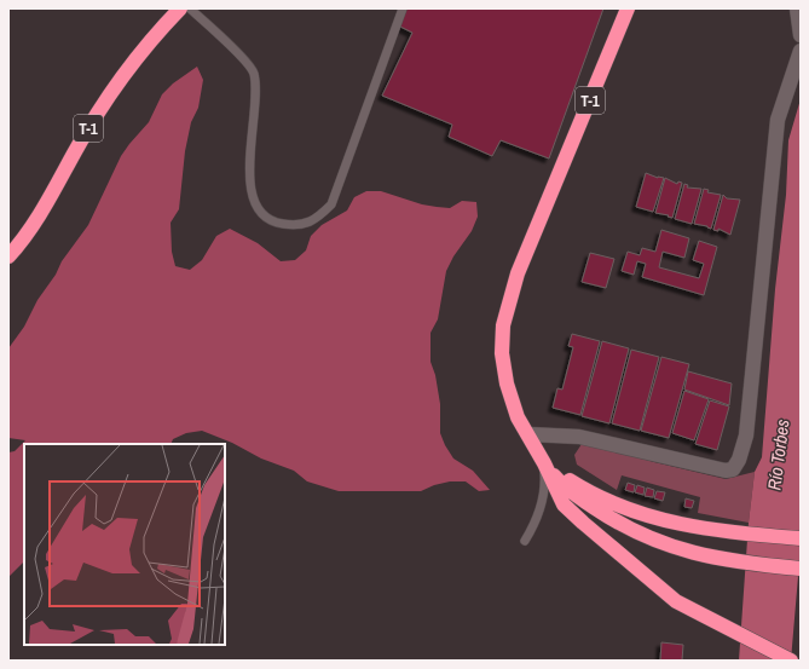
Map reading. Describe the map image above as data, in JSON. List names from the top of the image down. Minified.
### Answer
{"streets":{"highway":["T-1"]},"water":["Río Torbes"]}
